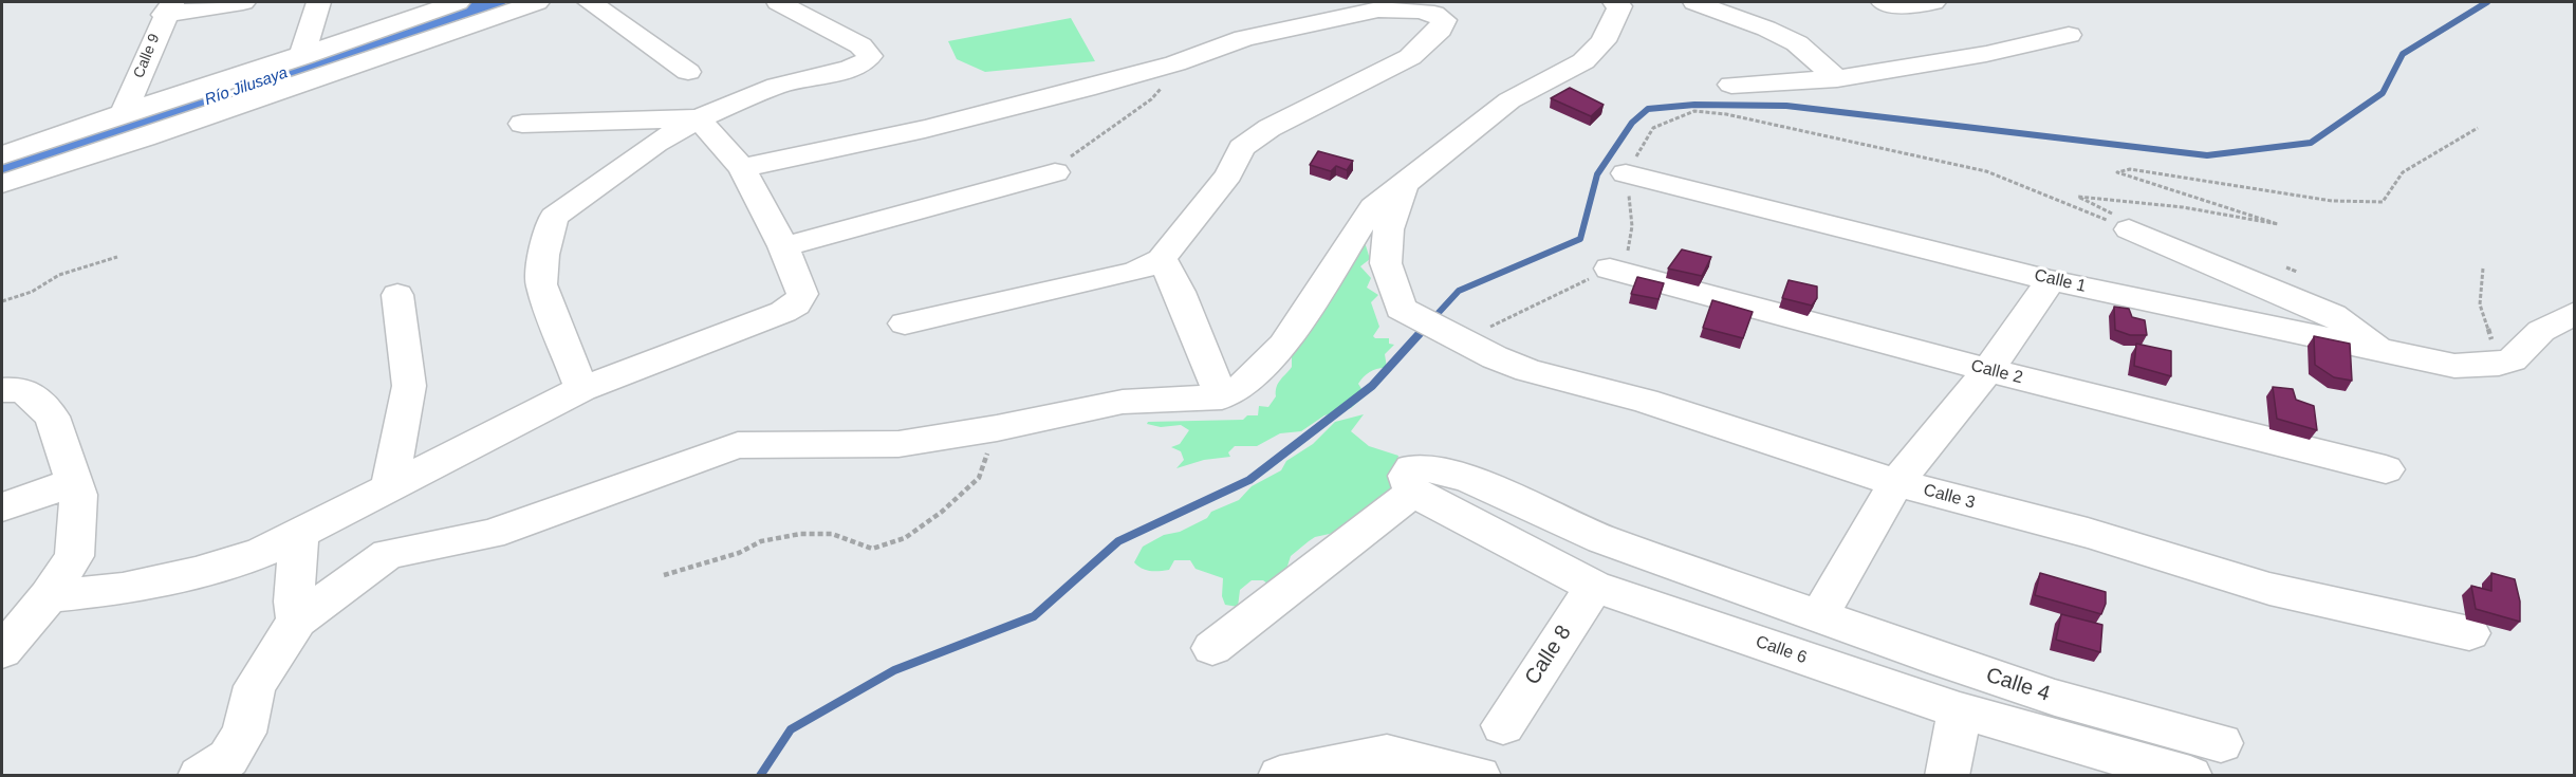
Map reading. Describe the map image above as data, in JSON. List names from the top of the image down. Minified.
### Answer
{"streets":{"street":["Calle 9","Calle 1","Calle 2","Calle 3","Calle 6","Calle 8","Calle 4"]},"crossings":[["Calle 6","Calle 8"],["Calle 6","Calle 4"]],"water":["Río Jilusaya"]}
